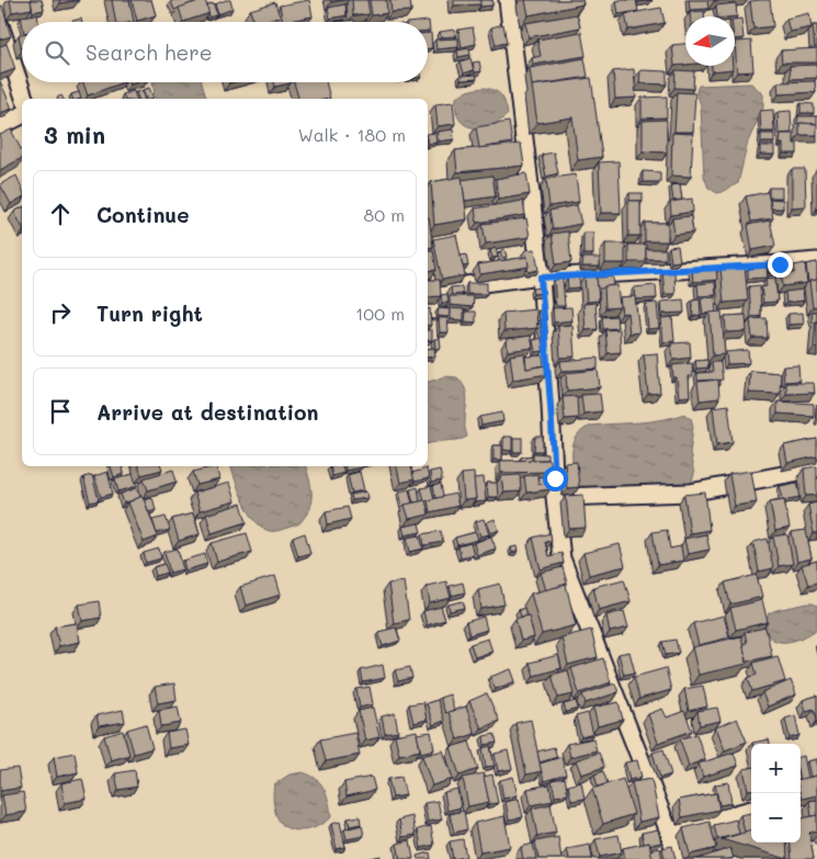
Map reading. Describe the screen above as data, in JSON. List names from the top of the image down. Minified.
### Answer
{"north":"left","page":{"search":"Search here","heading":["3 min","Walk · 180 m"],"list":[["Continue","80 m"],["Turn right","100 m"],"Arrive at destination"],"map_buttons":["+","−"]}}
